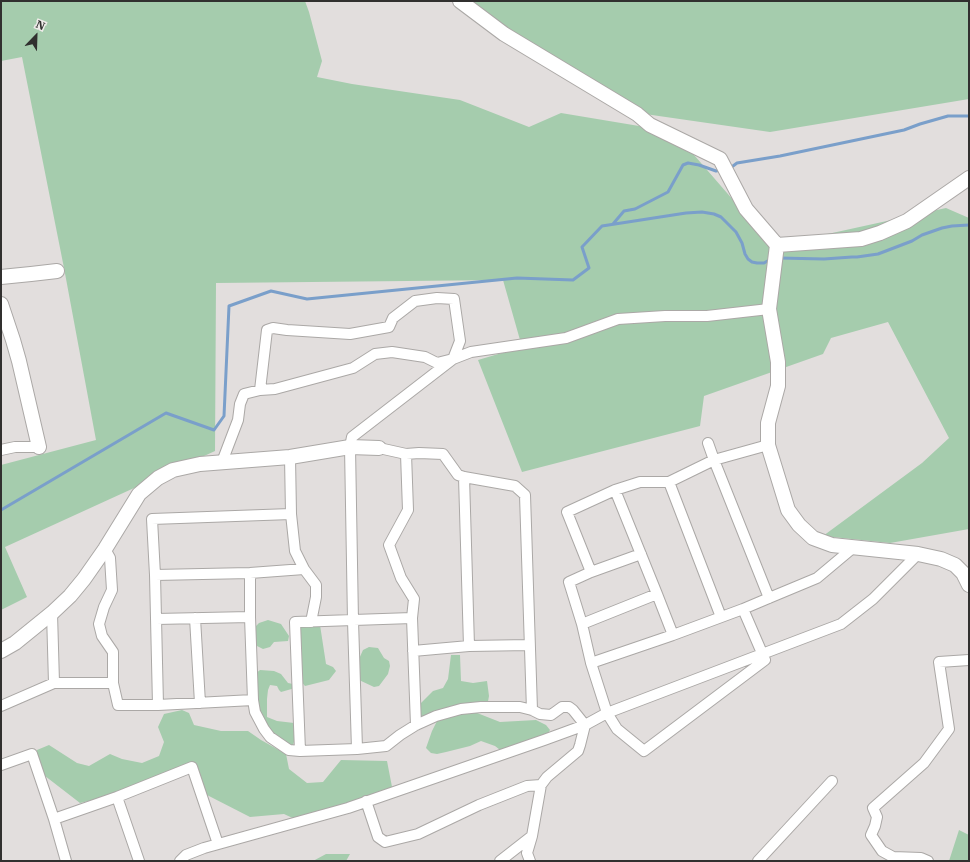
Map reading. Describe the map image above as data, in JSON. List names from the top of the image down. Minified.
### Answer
{"north":"top right"}
